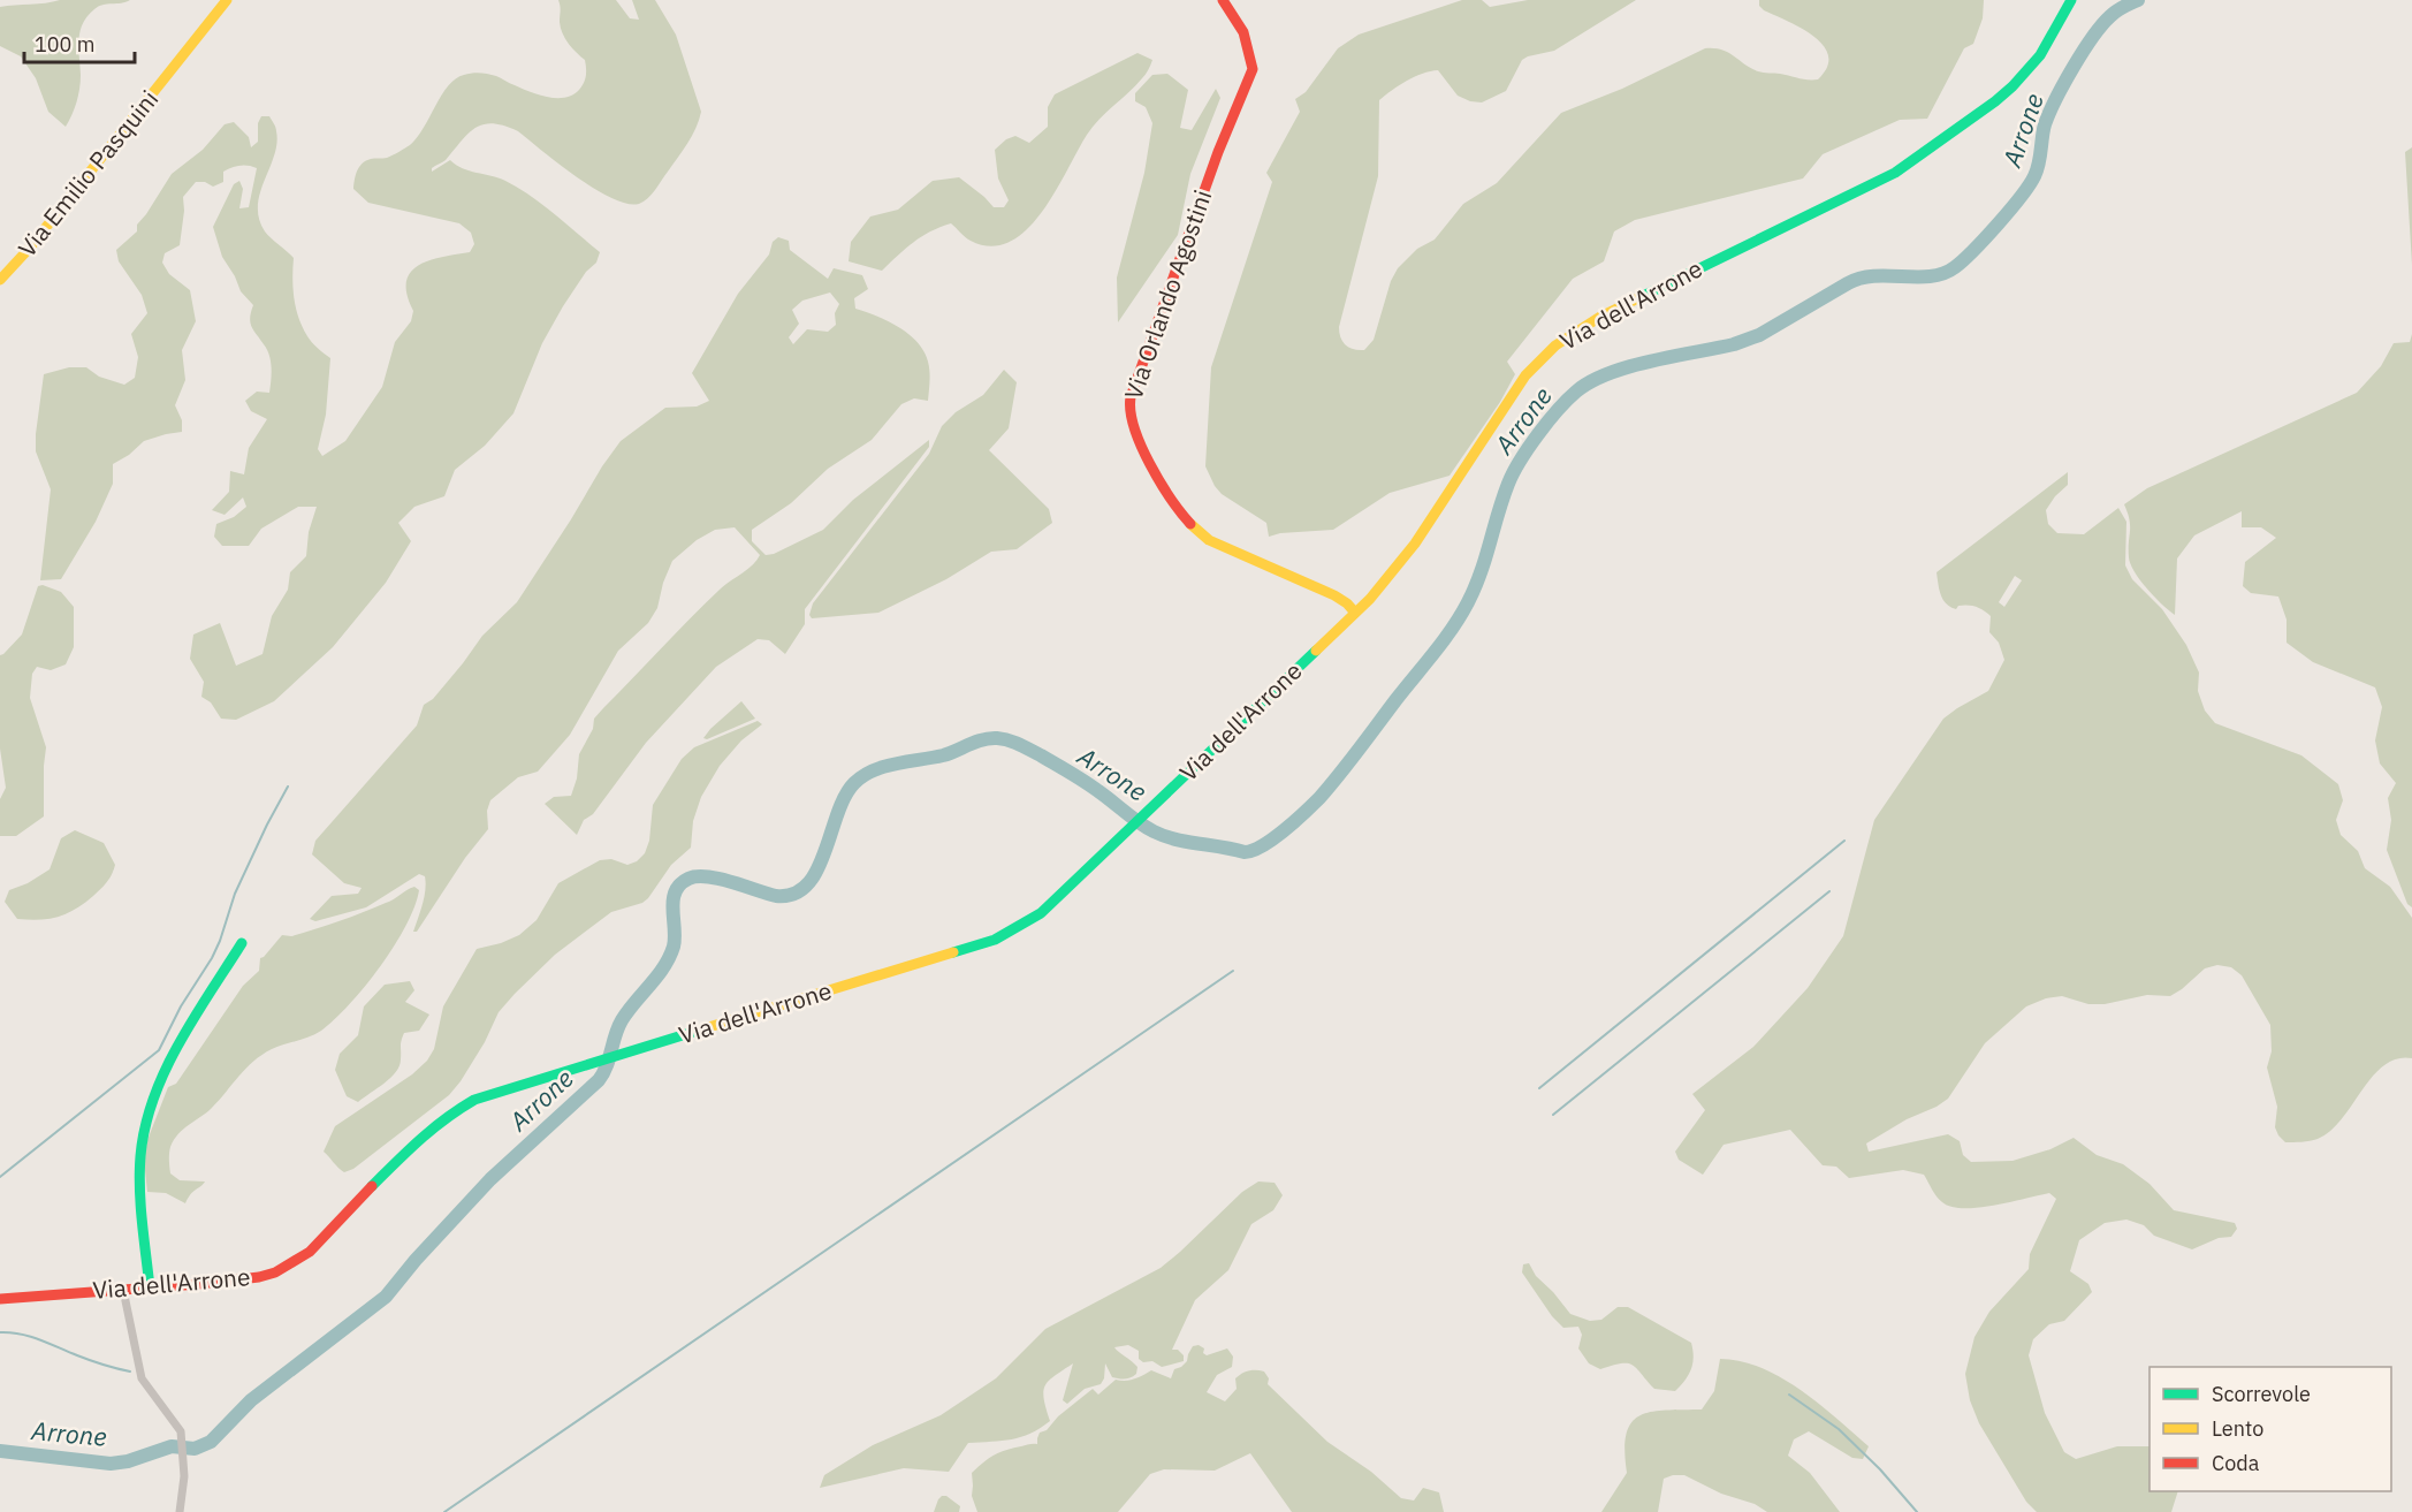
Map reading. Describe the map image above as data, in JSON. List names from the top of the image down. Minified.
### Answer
{"streets":{"street":["Via Emilio Pasquini","Via Orlando Agostini","Via dell'Arrone"]},"crossings":[["Via Orlando Agostini","Via dell'Arrone"]],"water":["Arrone"],"legend":["Scorrevole","Lento","Coda"],"scale_bar":"100 m"}
